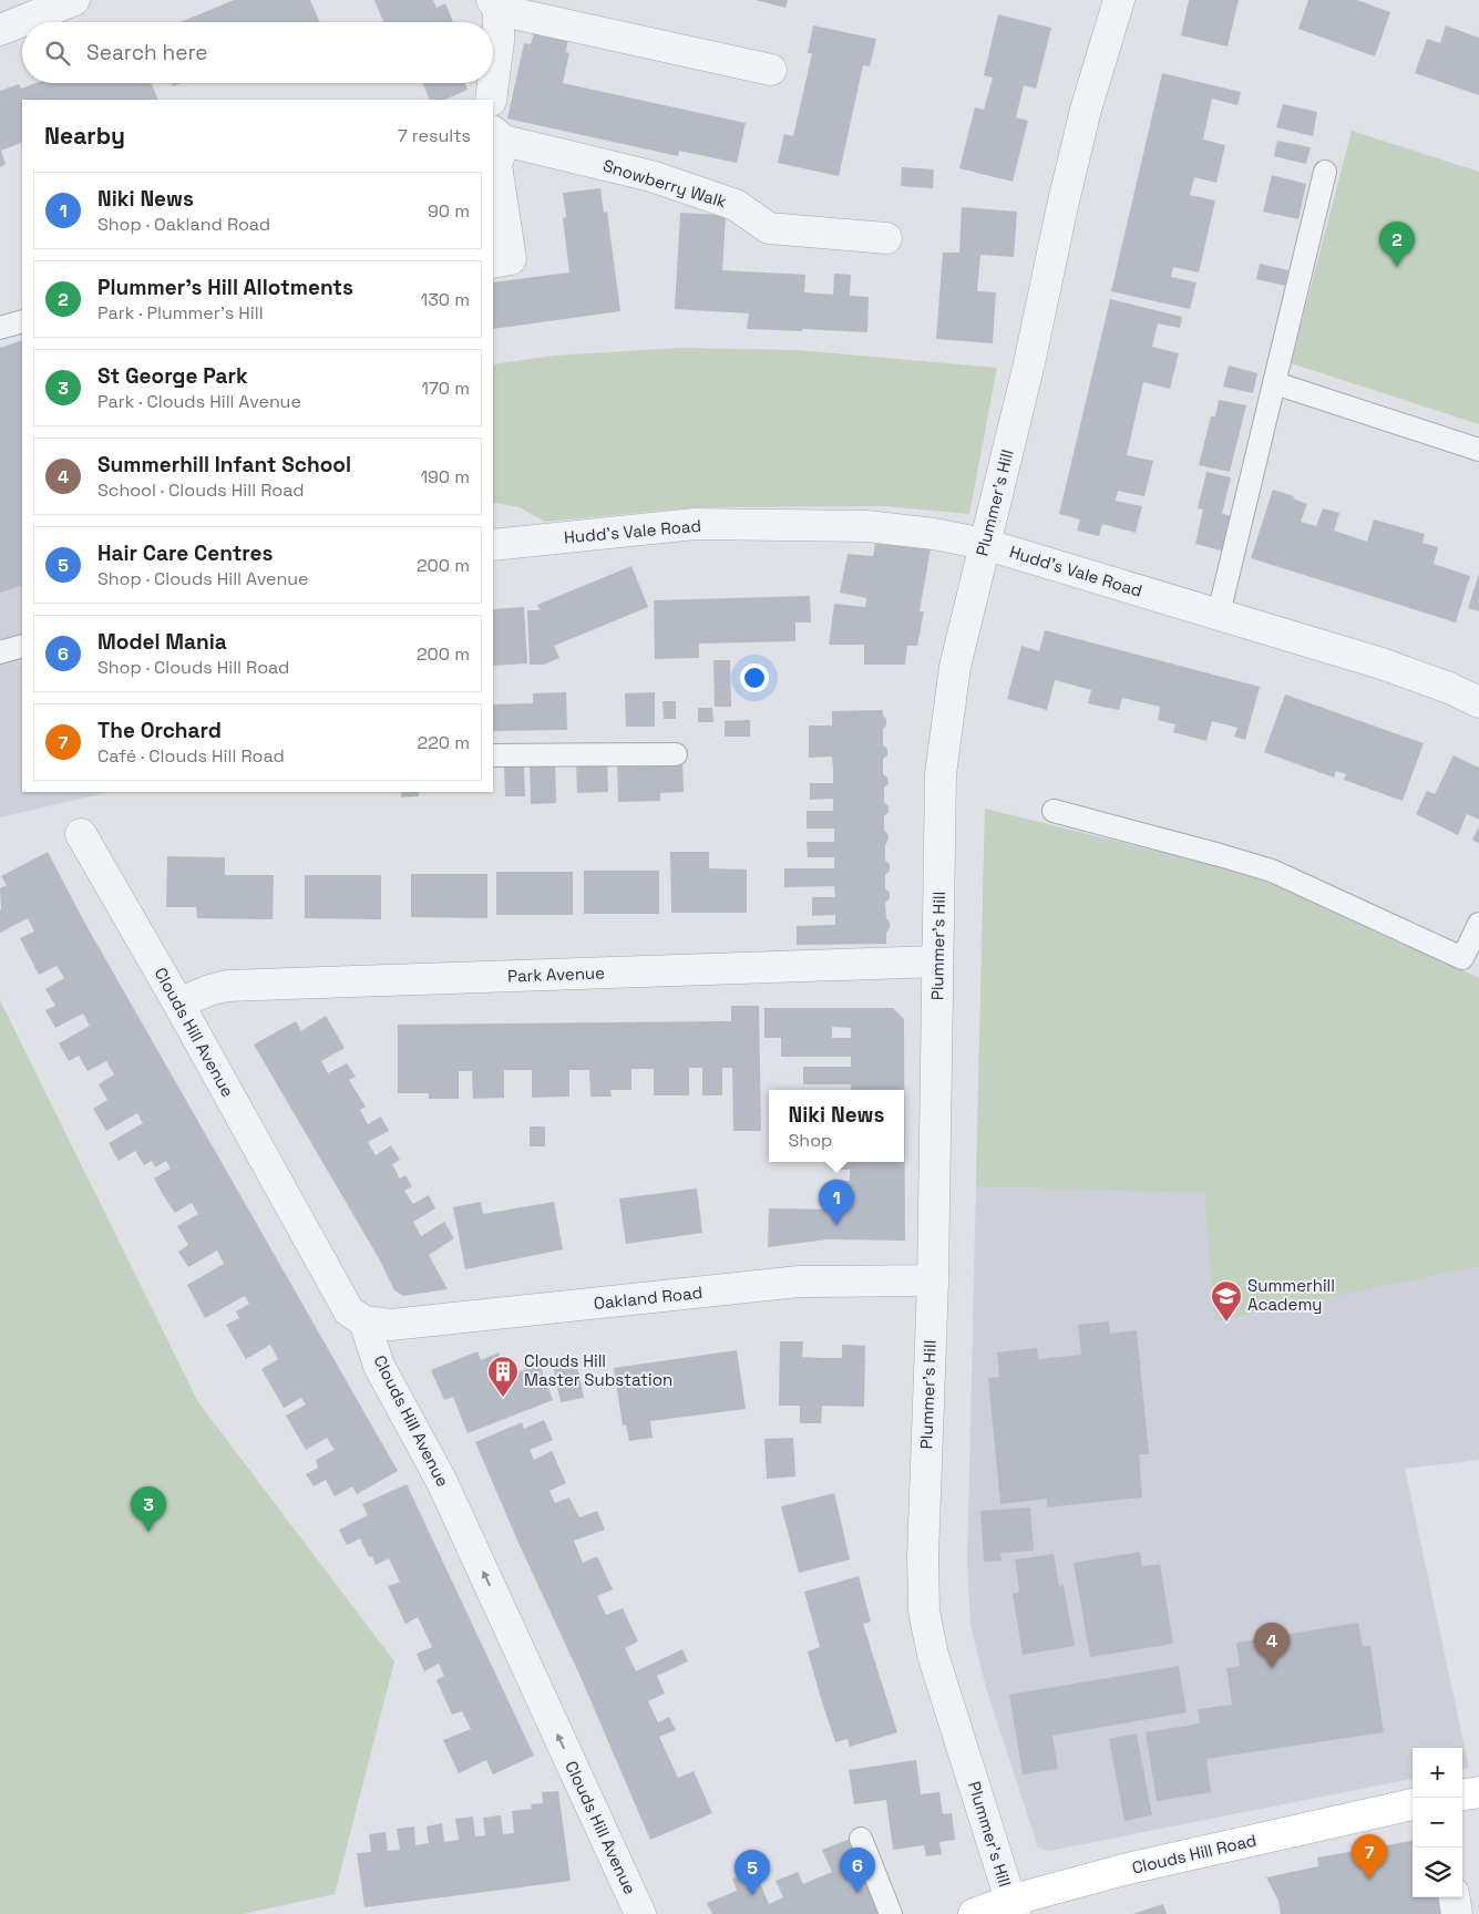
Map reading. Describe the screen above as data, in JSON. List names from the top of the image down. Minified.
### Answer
{"streets":{"main road":["Clouds Hill Road"],"street":["Snowberry Walk","Plummer's Hill","Hudd's Vale Road","Park Avenue","Clouds Hill Avenue","Oakland Road"]},"crossings":[["Plummer's Hill","Hudd's Vale Road"],["Plummer's Hill","Park Avenue"],["Plummer's Hill","Oakland Road"],["Plummer's Hill","Clouds Hill Road"],["Park Avenue","Clouds Hill Avenue"],["Clouds Hill Avenue","Oakland Road"]],"one_way":["Clouds Hill Avenue"],"places":{"school or university":["Summerhill Academy"],"building":["Clouds Hill Master Substation"]},"page":{"search":"Search here","heading":["Nearby","7 results"],"list":[{"mark":"1","name":"Niki News","note":"Shop · Oakland Road","value":"90 m"},{"mark":"2","name":"Plummer's Hill Allotments","note":"Park · Plummer's Hill","value":"130 m"},{"mark":"3","name":"St George Park","note":"Park · Clouds Hill Avenue","value":"170 m"},{"mark":"4","name":"Summerhill Infant School","note":"School · Clouds Hill Road","value":"190 m"},{"mark":"5","name":"Hair Care Centres","note":"Shop · Clouds Hill Avenue","value":"200 m"},{"mark":"6","name":"Model Mania","note":"Shop · Clouds Hill Road","value":"200 m"},{"mark":"7","name":"The Orchard","note":"Café · Clouds Hill Road","value":"220 m"}],"pins":["2","1","3","4","7","6","5"],"popup":["Niki News","Shop"],"map_buttons":["+","−"]}}
